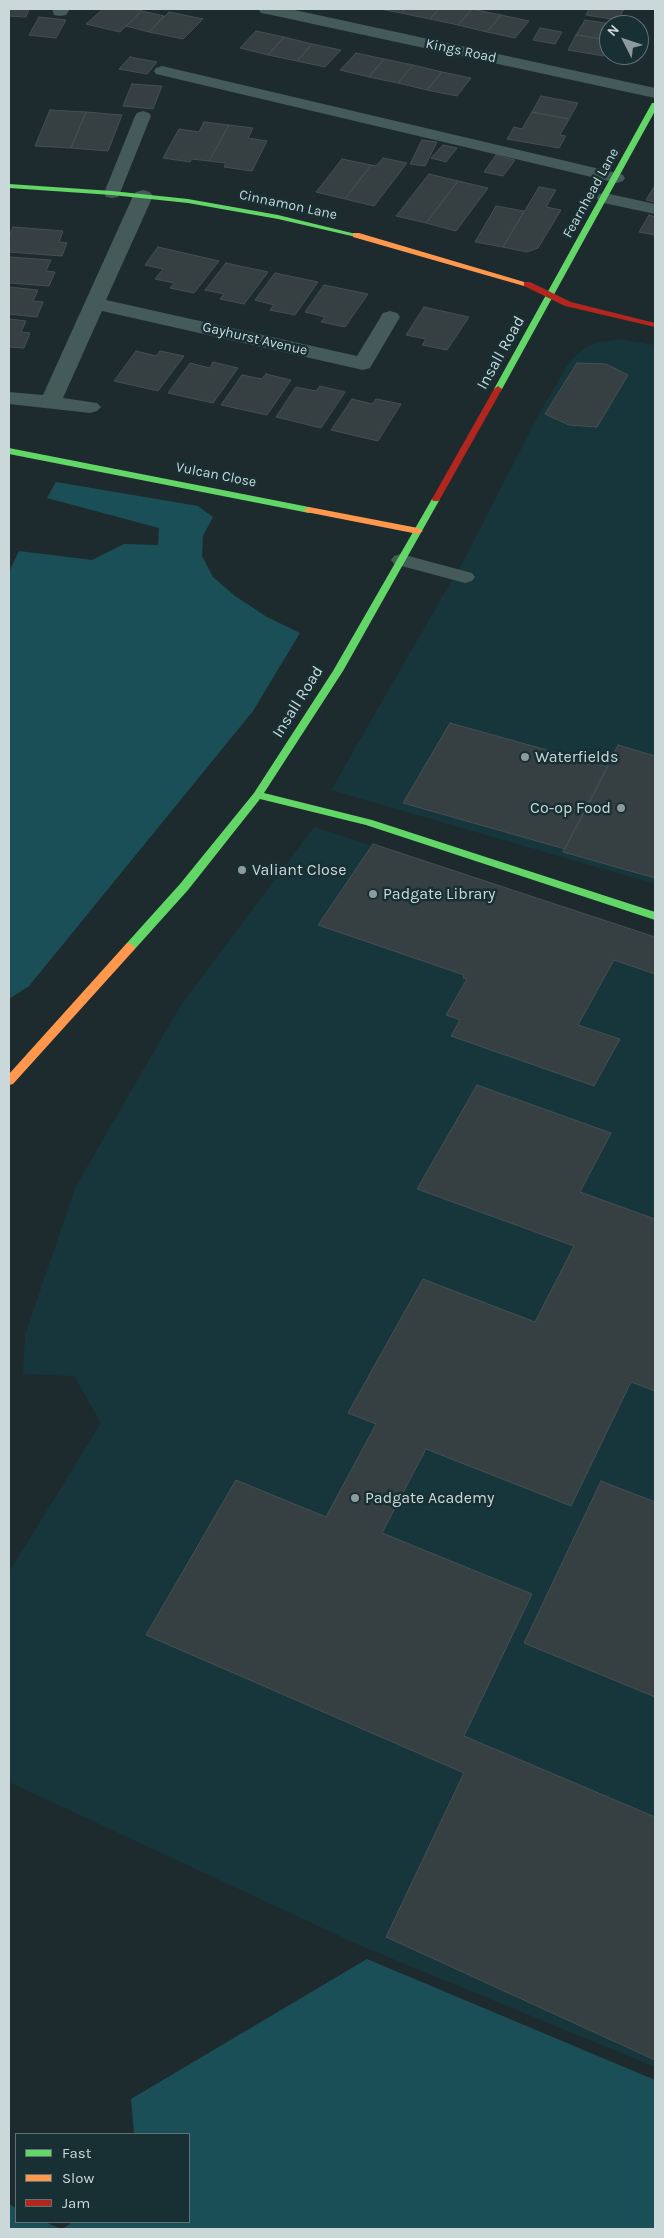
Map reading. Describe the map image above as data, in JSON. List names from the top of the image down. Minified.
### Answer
{"streets":{"street":["Kings Road","Fearnhead Lane","Cinnamon Lane","Gayhurst Avenue","Insall Road","Vulcan Close"]},"crossings":[["Kings Road","Fearnhead Lane"],["Fearnhead Lane","Cinnamon Lane"],["Fearnhead Lane","Insall Road"],["Cinnamon Lane","Insall Road"],["Insall Road","Vulcan Close"]],"places":["Waterfields","Co-op Food","Valiant Close","Padgate Library","Padgate Academy"],"legend":["Fast","Slow","Jam"],"north":"top left"}
